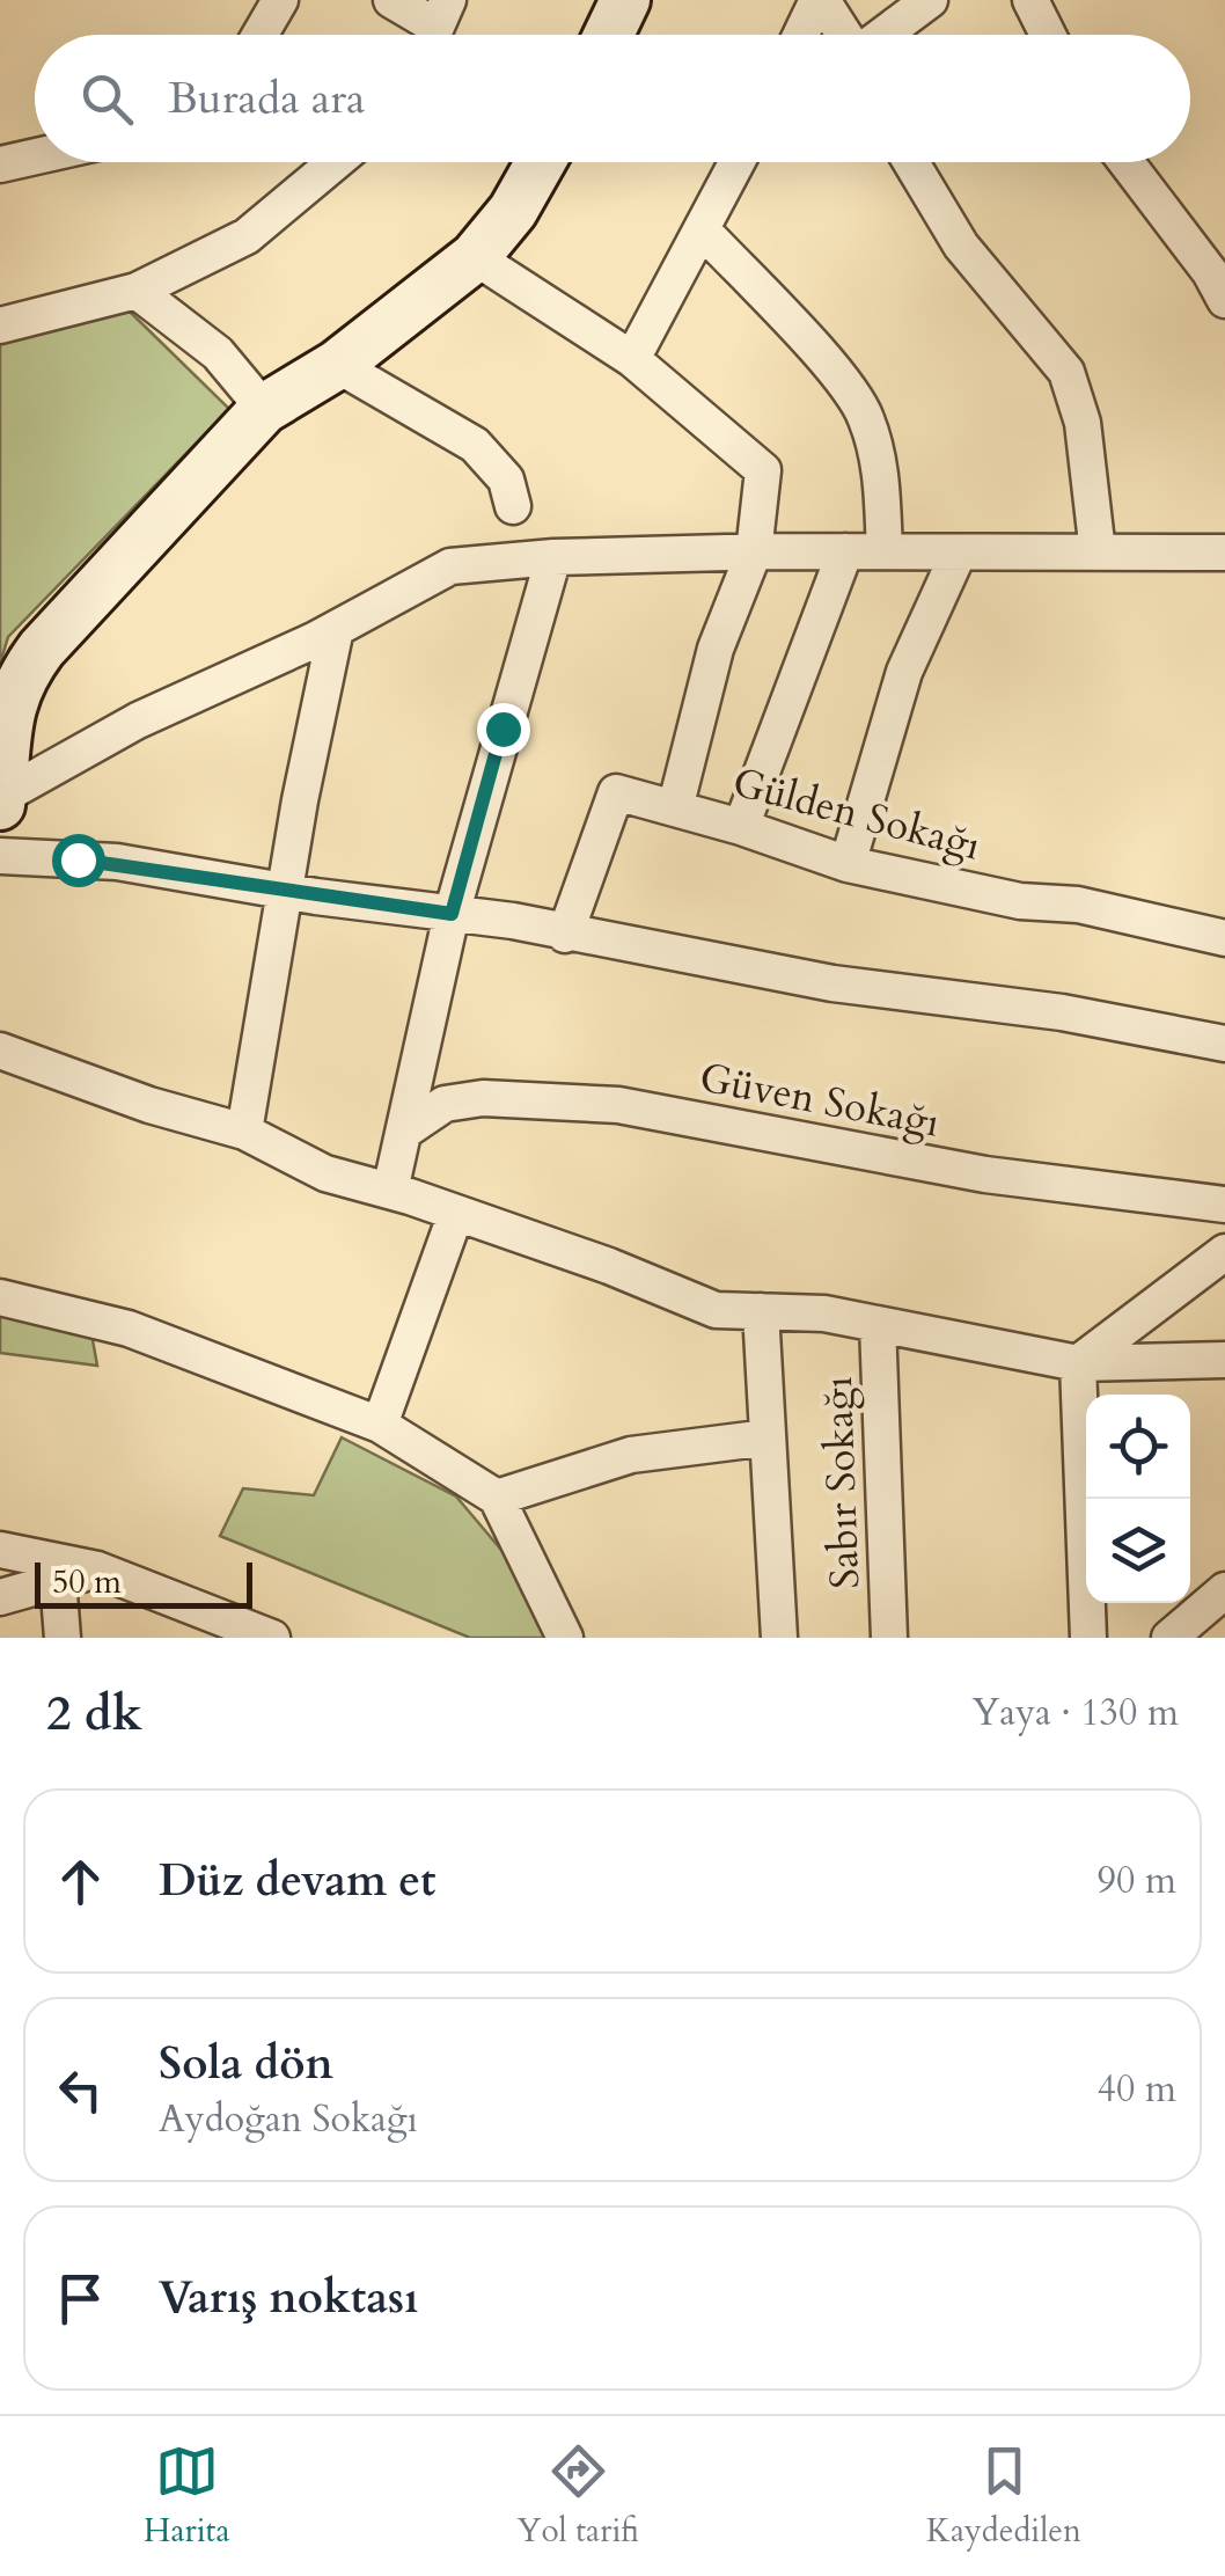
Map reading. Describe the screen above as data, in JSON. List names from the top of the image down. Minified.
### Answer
{"streets":{"street":["Gülden Sokağı","Güven Sokağı","Sabır Sokağı"]},"scale_bar":"50 m","page":{"search":"Burada ara","scale":"50 m","heading":["2 dk","Yaya · 130 m"],"list":[["Düz devam et","90 m"],["Sola dön","Aydoğan Sokağı","40 m"],"Varış noktası"],"nav":["Harita","Yol tarifi","Kaydedilen"]}}
